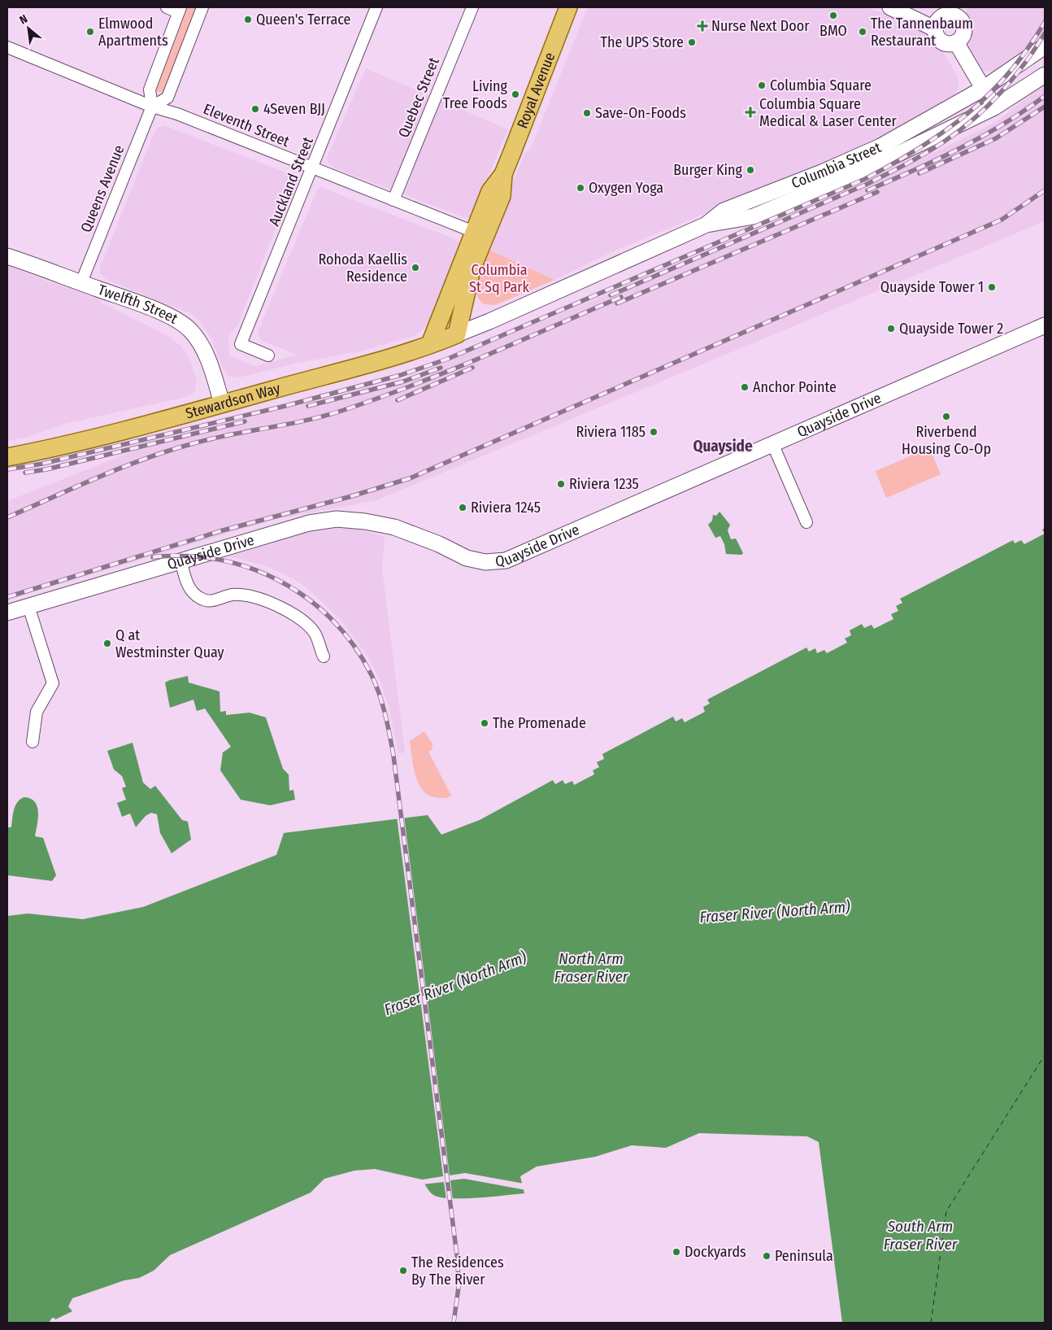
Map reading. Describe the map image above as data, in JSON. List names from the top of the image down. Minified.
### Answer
{"streets":{"main road":["Royal Avenue","Stewardson Way"],"street":["Quebec Street","Eleventh Street","Columbia Street","Auckland Street","Queens Avenue","Twelfth Street","Quayside Drive"]},"crossings":[["Royal Avenue","Eleventh Street"],["Royal Avenue","Columbia Street"],["Royal Avenue","Stewardson Way"],["Quebec Street","Eleventh Street"],["Eleventh Street","Auckland Street"],["Eleventh Street","Queens Avenue"],["Columbia Street","Stewardson Way"],["Queens Avenue","Twelfth Street"],["Twelfth Street","Stewardson Way"]],"districts":["Quayside"],"water":["Fraser River (North Arm)","North Arm Fraser River","South Arm Fraser River"],"parks":["Columbia St Sq Park"],"places":{"other":["BMO","Queen's Terrace","Elmwood Apartments","The Tannenbaum Restaurant","The UPS Store","Columbia Square","Living Tree Foods","4Seven BJJ","Save-On-Foods","Burger King","Oxygen Yoga","Rohoda Kaellis Residence","Quayside Tower 1","Quayside Tower 2","Anchor Pointe","Riverbend Housing Co-Op","Riviera 1185","Riviera 1235","Riviera 1245","Q at Westminster Quay","The Promenade","Dockyards","Peninsula","The Residences By The River"],"health":["Nurse Next Door","Columbia Square Medical & Laser Center"]},"north":"top left"}
